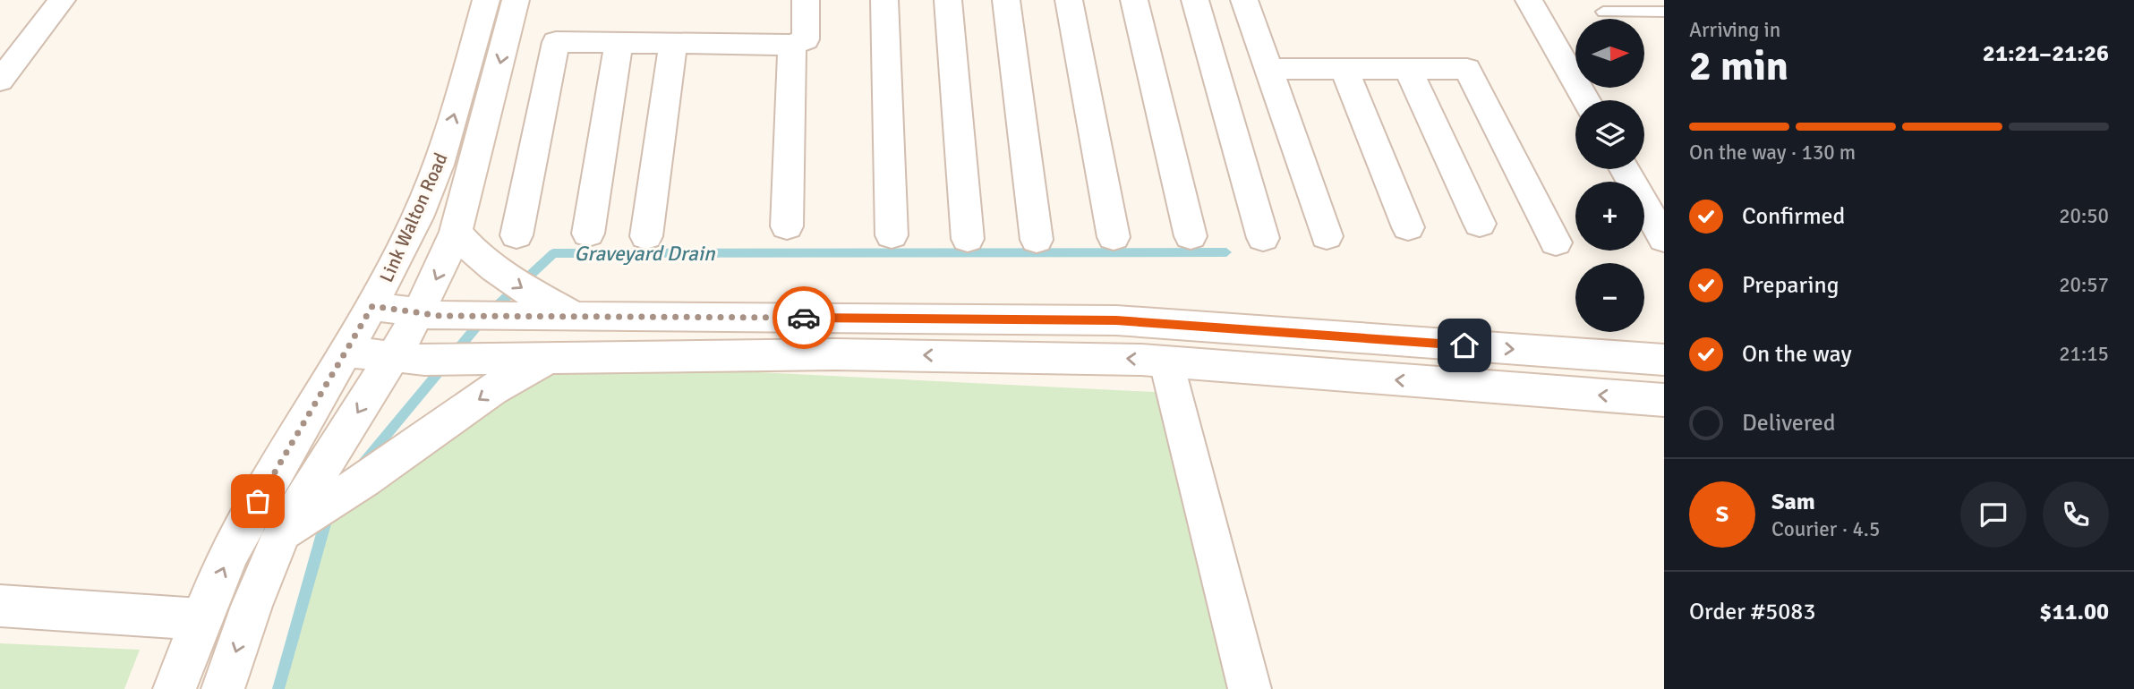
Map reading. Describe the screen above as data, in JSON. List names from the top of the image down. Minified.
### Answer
{"streets":{"street":["Link Walton Road"]},"water":["Graveyard Drain"],"north":"right","page":{"heading":["2 min","Arriving in","21:21–21:26"],"panel":["Sam","Courier · 4.5","Order #5083","$11.00"],"map_buttons":["+","−"],"bar":"On the way · 130 m","list":[["Confirmed","20:50"],["Preparing","20:57"],["On the way","21:15"],"Delivered"],"round":"S"}}
